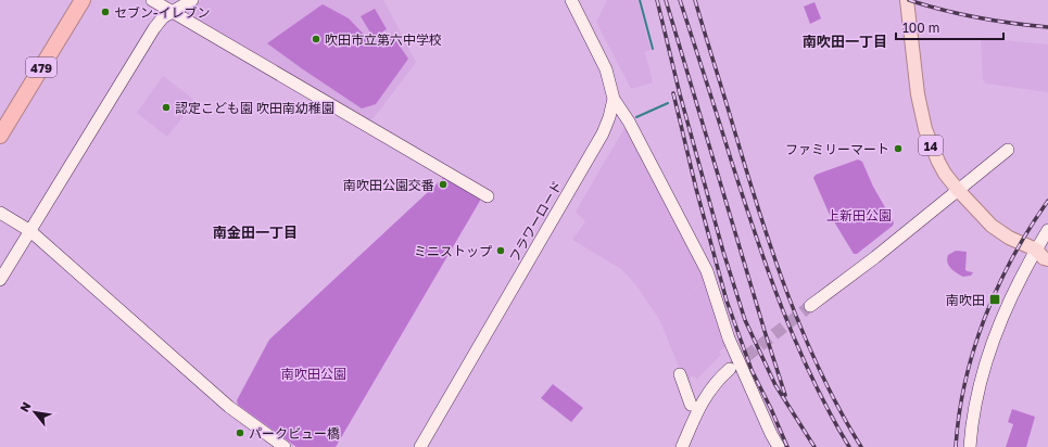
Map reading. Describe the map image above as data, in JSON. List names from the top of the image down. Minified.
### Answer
{"streets":{"highway":["479"],"main road":["14"],"street":["フラワーロード"]},"districts":["南吹田一丁目","南金田一丁目"],"parks":["上新田公園","南吹田公園"],"places":{"other":["セブン-イレブン","吹田市立第六中学校","認定こども園 吹田南幼稚園","ファミリーマート","南吹田公園交番","ミニストップ","パークビュー橋"],"transit":["南吹田"]},"scale_bar":"100 m","north":"top left"}
